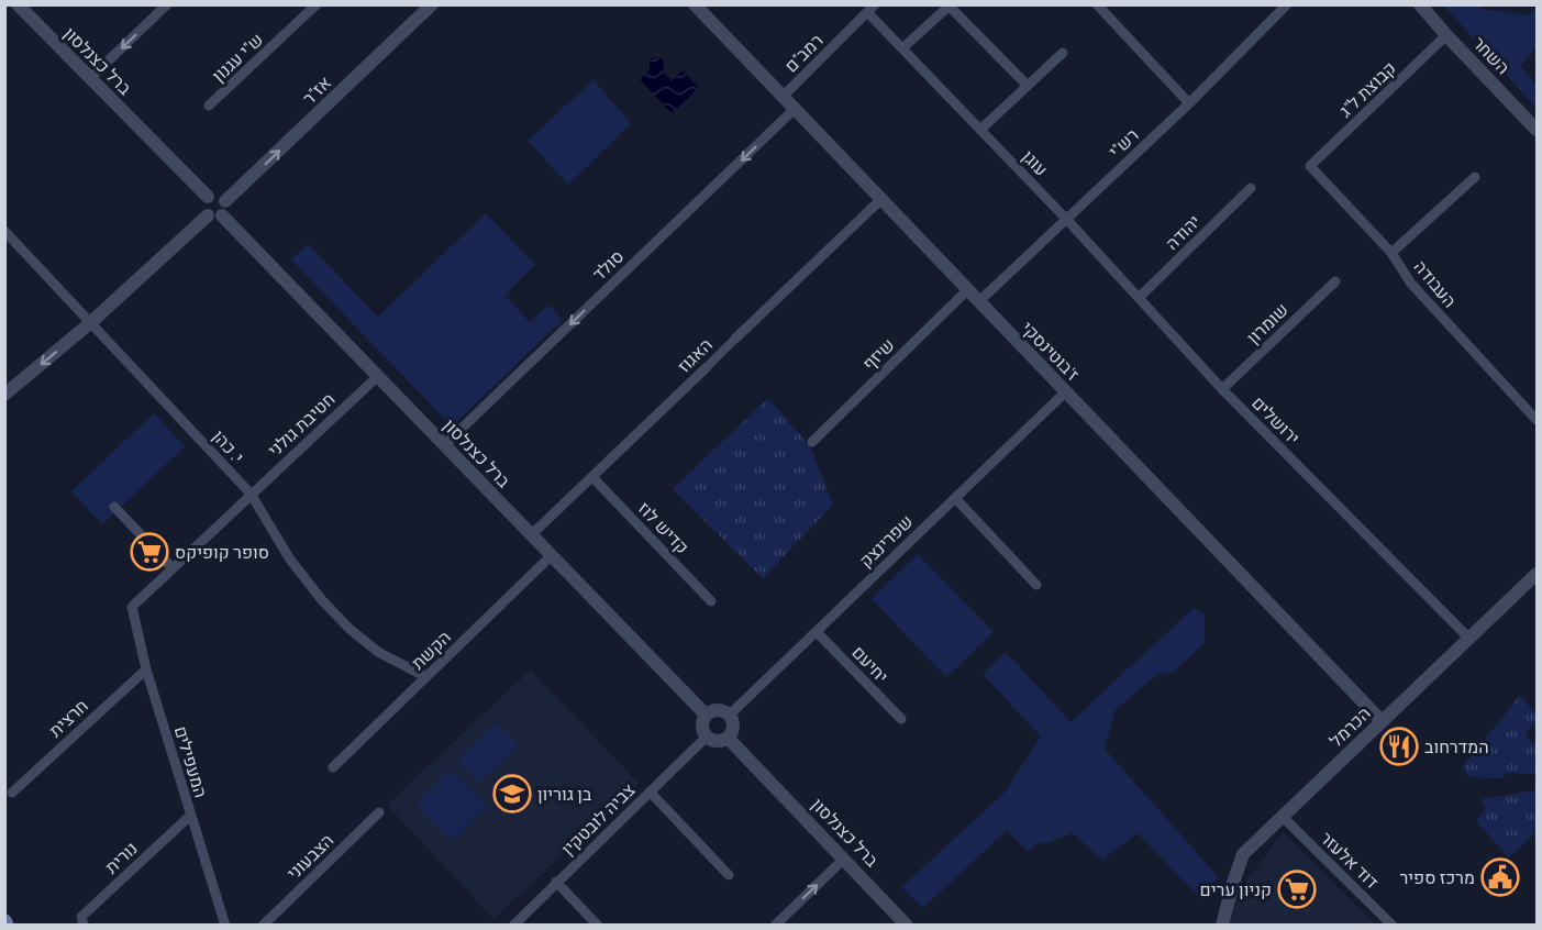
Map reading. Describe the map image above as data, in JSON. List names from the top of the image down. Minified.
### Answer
{"streets":{"street":["רמב\"ם","השחר","ש\"י עגנון","ברל כצנלסון","קבוצת ל\"ג","אז\"ר","רש\"י","עוגן","יהודה","סולד","העבודה","שומרון","ז'בוטינסקי","שיזף","האגוז","ירושלים","חטיבת גולני","י. כהן","קדיש לוז","שפרינצק","הקשת","יחיעם","חרצית","הכרמל","המעפילים","צביה לובטקין","הצבעוני","נורית","דוד אלעזר"]},"crossings":[["רמב\"ם","עוגן"],["רמב\"ם","ז'בוטינסקי"],["השחר","קבוצת ל\"ג"],["ברל כצנלסון","אז\"ר"],["ברל כצנלסון","סולד"],["ברל כצנלסון","האגוז"],["ברל כצנלסון","חטיבת גולני"],["ברל כצנלסון","שפרינצק"],["ברל כצנלסון","הקשת"],["ברל כצנלסון","צביה לובטקין"],["קבוצת ל\"ג","העבודה"],["רש\"י","עוגן"],["רש\"י","ז'בוטינסקי"],["רש\"י","ירושלים"],["עוגן","ירושלים"],["יהודה","ירושלים"],["סולד","ז'בוטינסקי"],["שומרון","ירושלים"],["ז'בוטינסקי","שיזף"],["ז'בוטינסקי","האגוז"],["ז'בוטינסקי","שפרינצק"],["ז'בוטינסקי","הכרמל"],["האגוז","קדיש לוז"],["ירושלים","הכרמל"],["חטיבת גולני","י. כהן"],["חטיבת גולני","המעפילים"],["י. כהן","הקשת"],["שפרינצק","יחיעם"],["שפרינצק","צביה לובטקין"],["חרצית","המעפילים"],["הכרמל","דוד אלעזר"],["המעפילים","נורית"]],"one_way":["אז\"ר","סולד"],"places":{"supermarket":["סופר קופיקס","קניון ערים"],"restaurant":["המדרחוב"],"school or university":["בן גוריון"],"public building":["מרכז ספיר"]}}
